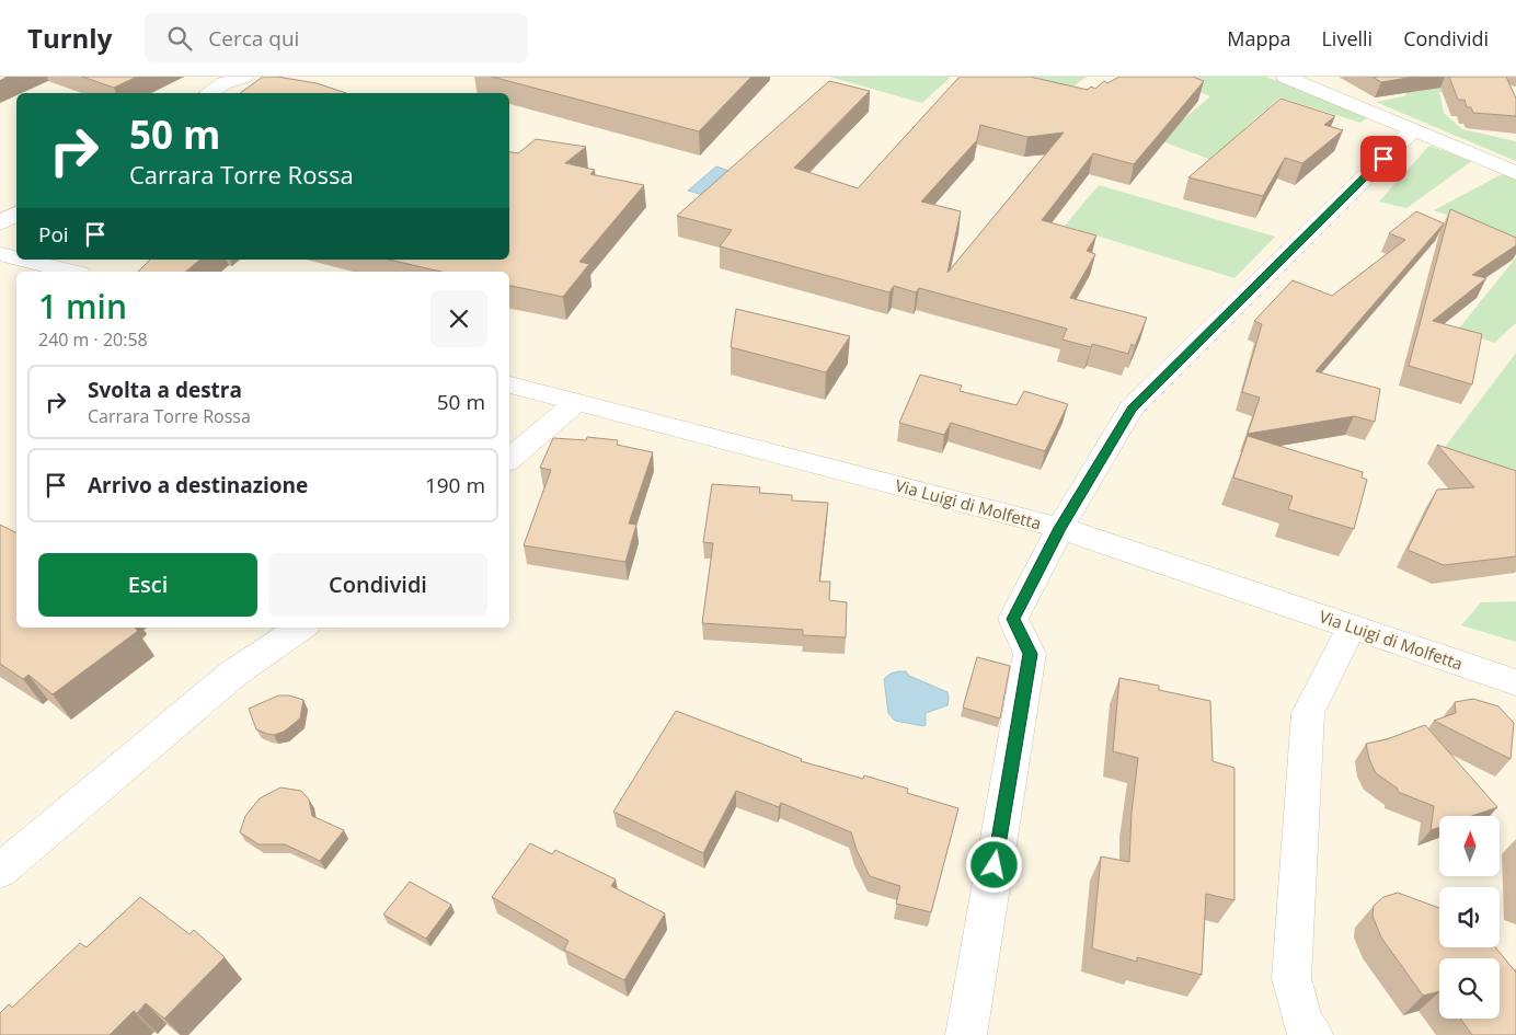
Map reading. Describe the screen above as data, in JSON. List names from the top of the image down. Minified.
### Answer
{"streets":{"street":["Via Luigi di Molfetta"]},"north":"top","page":{"header":"Turnly","search":"Cerca qui","nav":["Mappa","Livelli","Condividi"],"turn":["50 m","Carrara Torre Rossa"],"then":"Poi","heading":["1 min","240 m · 20:58"],"list":[{"name":"Svolta a destra","note":"Carrara Torre Rossa","value":"50 m"},{"name":"Arrivo a destinazione","value":"190 m"}],"buttons":["Esci","Condividi"]}}
